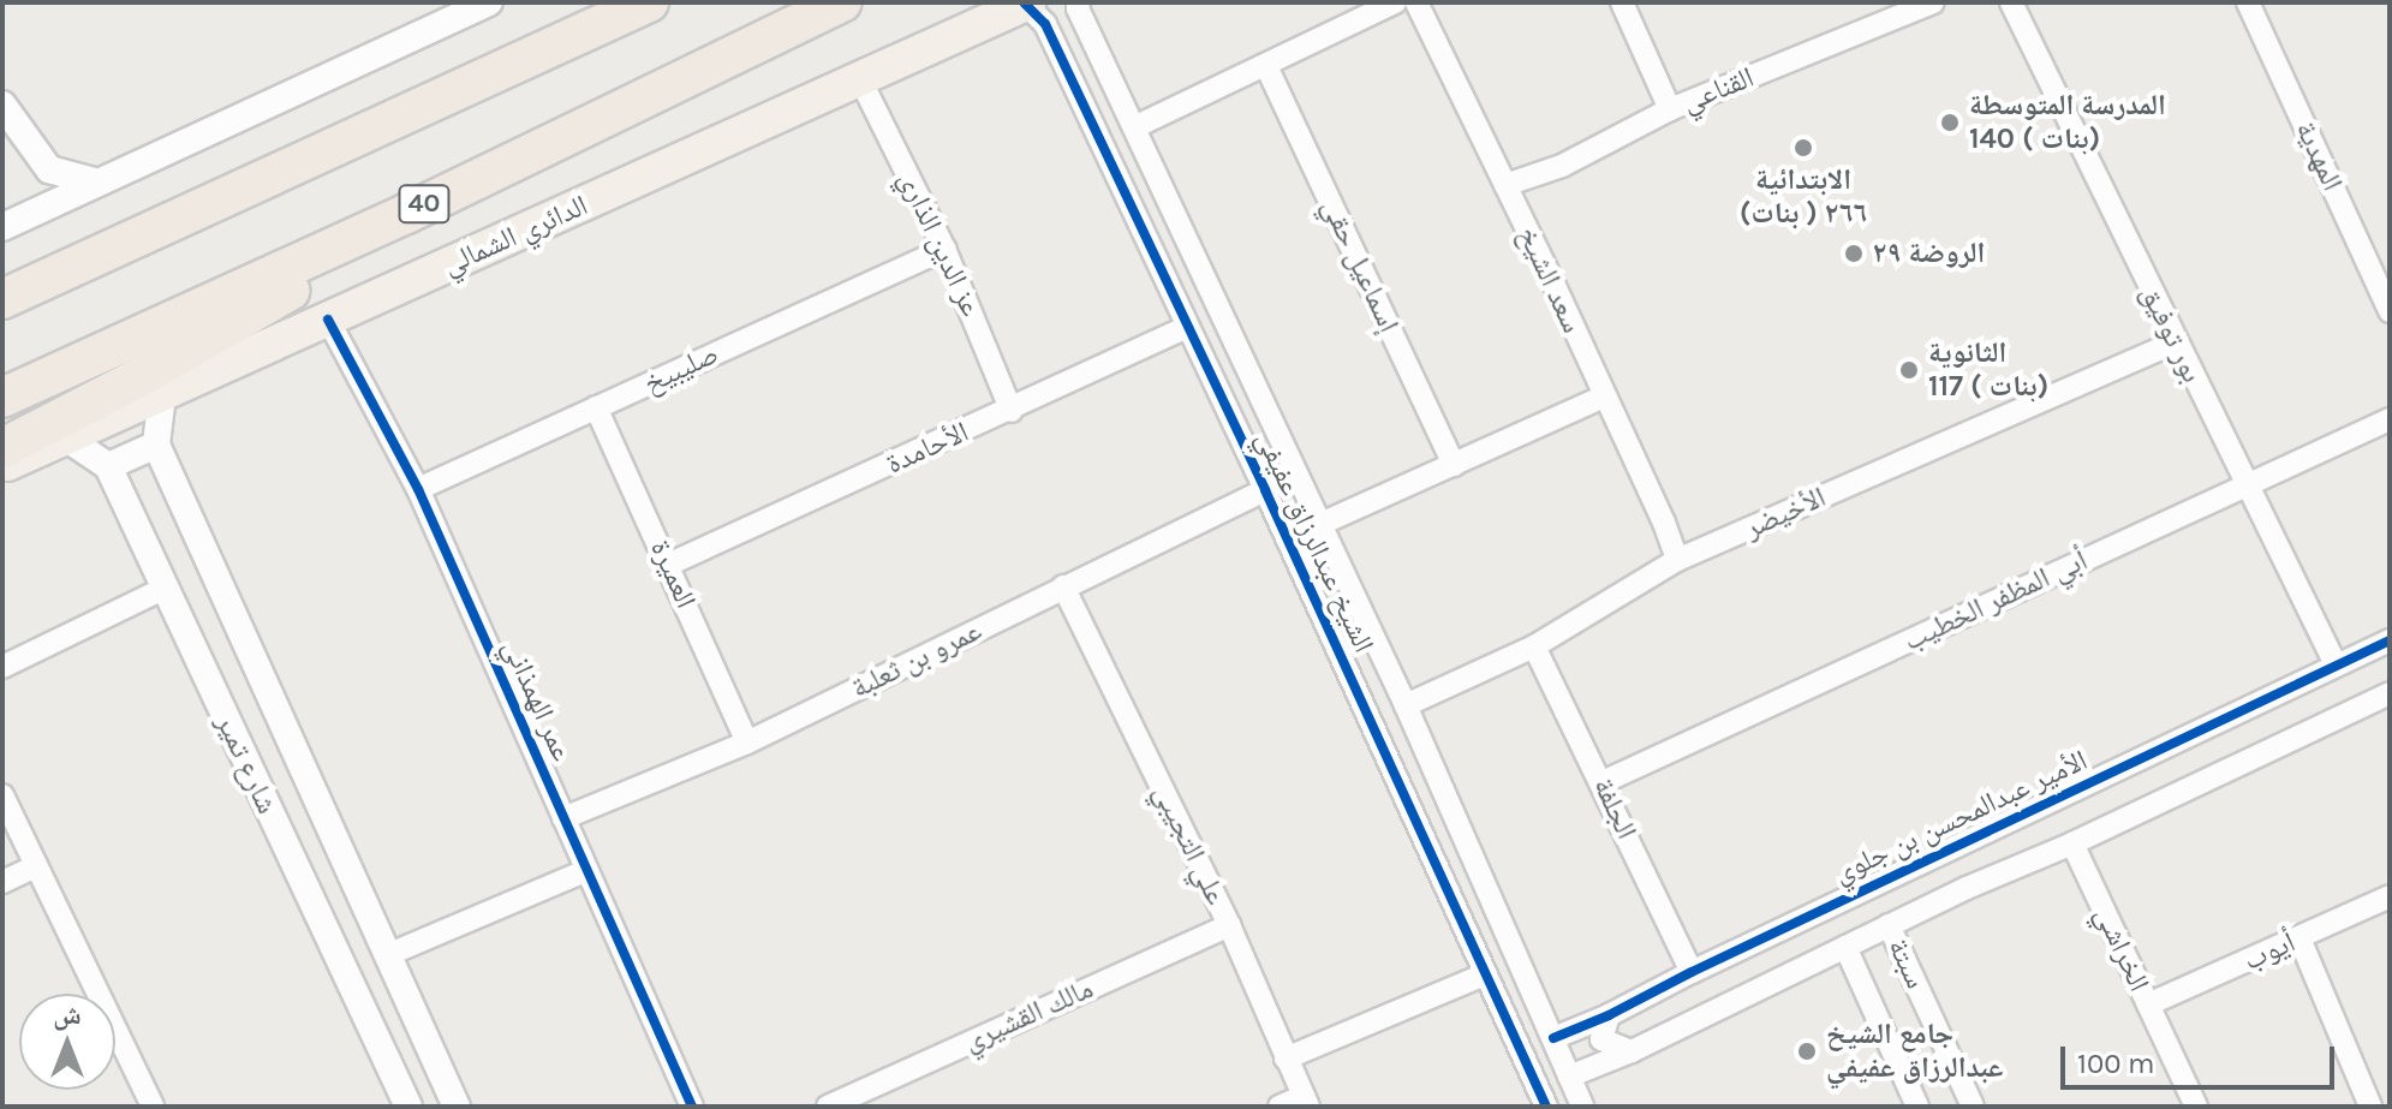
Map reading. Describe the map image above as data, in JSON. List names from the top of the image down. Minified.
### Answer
{"streets":{"highway":["40"],"main road":["الدائري الشمالي"],"street":["القناعي","المهدية","عز الدين الذاري","إسماعيل حقي","سعد الشيخ","بور توفيق","صليبيخ","الأحامدة","الأخيضر","الشيخ عبدالرزاق عفيفي","العميرة","أبي المظفر الخطيب","عمرو بن ثعلبة","عمر الهمذاني","شارع تمير","الجلفة","الأمير عبدالمحسن بن جلوي","علي التجيبي","الخراشي","أيوب","سبتة","مالك القشيري"]},"crossings":[["القناعي","سعد الشيخ"],["الدائري الشمالي","عز الدين الذاري"],["الدائري الشمالي","الشيخ عبدالرزاق عفيفي"],["الدائري الشمالي","عمر الهمذاني"],["عز الدين الذاري","صليبيخ"],["عز الدين الذاري","الأحامدة"],["سعد الشيخ","الأخيضر"],["بور توفيق","الأخيضر"],["بور توفيق","أبي المظفر الخطيب"],["بور توفيق","الأمير عبدالمحسن بن جلوي"],["صليبيخ","العميرة"],["صليبيخ","عمر الهمذاني"],["الأحامدة","الشيخ عبدالرزاق عفيفي"],["الأحامدة","العميرة"],["الأخيضر","الشيخ عبدالرزاق عفيفي"],["الأخيضر","الجلفة"],["الشيخ عبدالرزاق عفيفي","عمرو بن ثعلبة"],["الشيخ عبدالرزاق عفيفي","الأمير عبدالمحسن بن جلوي"],["العميرة","عمرو بن ثعلبة"],["أبي المظفر الخطيب","الجلفة"],["عمرو بن ثعلبة","عمر الهمذاني"],["عمرو بن ثعلبة","علي التجيبي"],["الجلفة","الأمير عبدالمحسن بن جلوي"],["علي التجيبي","مالك القشيري"],["الخراشي","أيوب"]],"places":["المدرسة المتوسطة 140 ( بنات)","الابتدائية ٢٦٦ ( بنات)","الروضة ٢٩","الثانوية 117 ( بنات)","جامع الشيخ عبدالرزاق عفيفي"],"scale_bar":"100 m","north":"top"}
